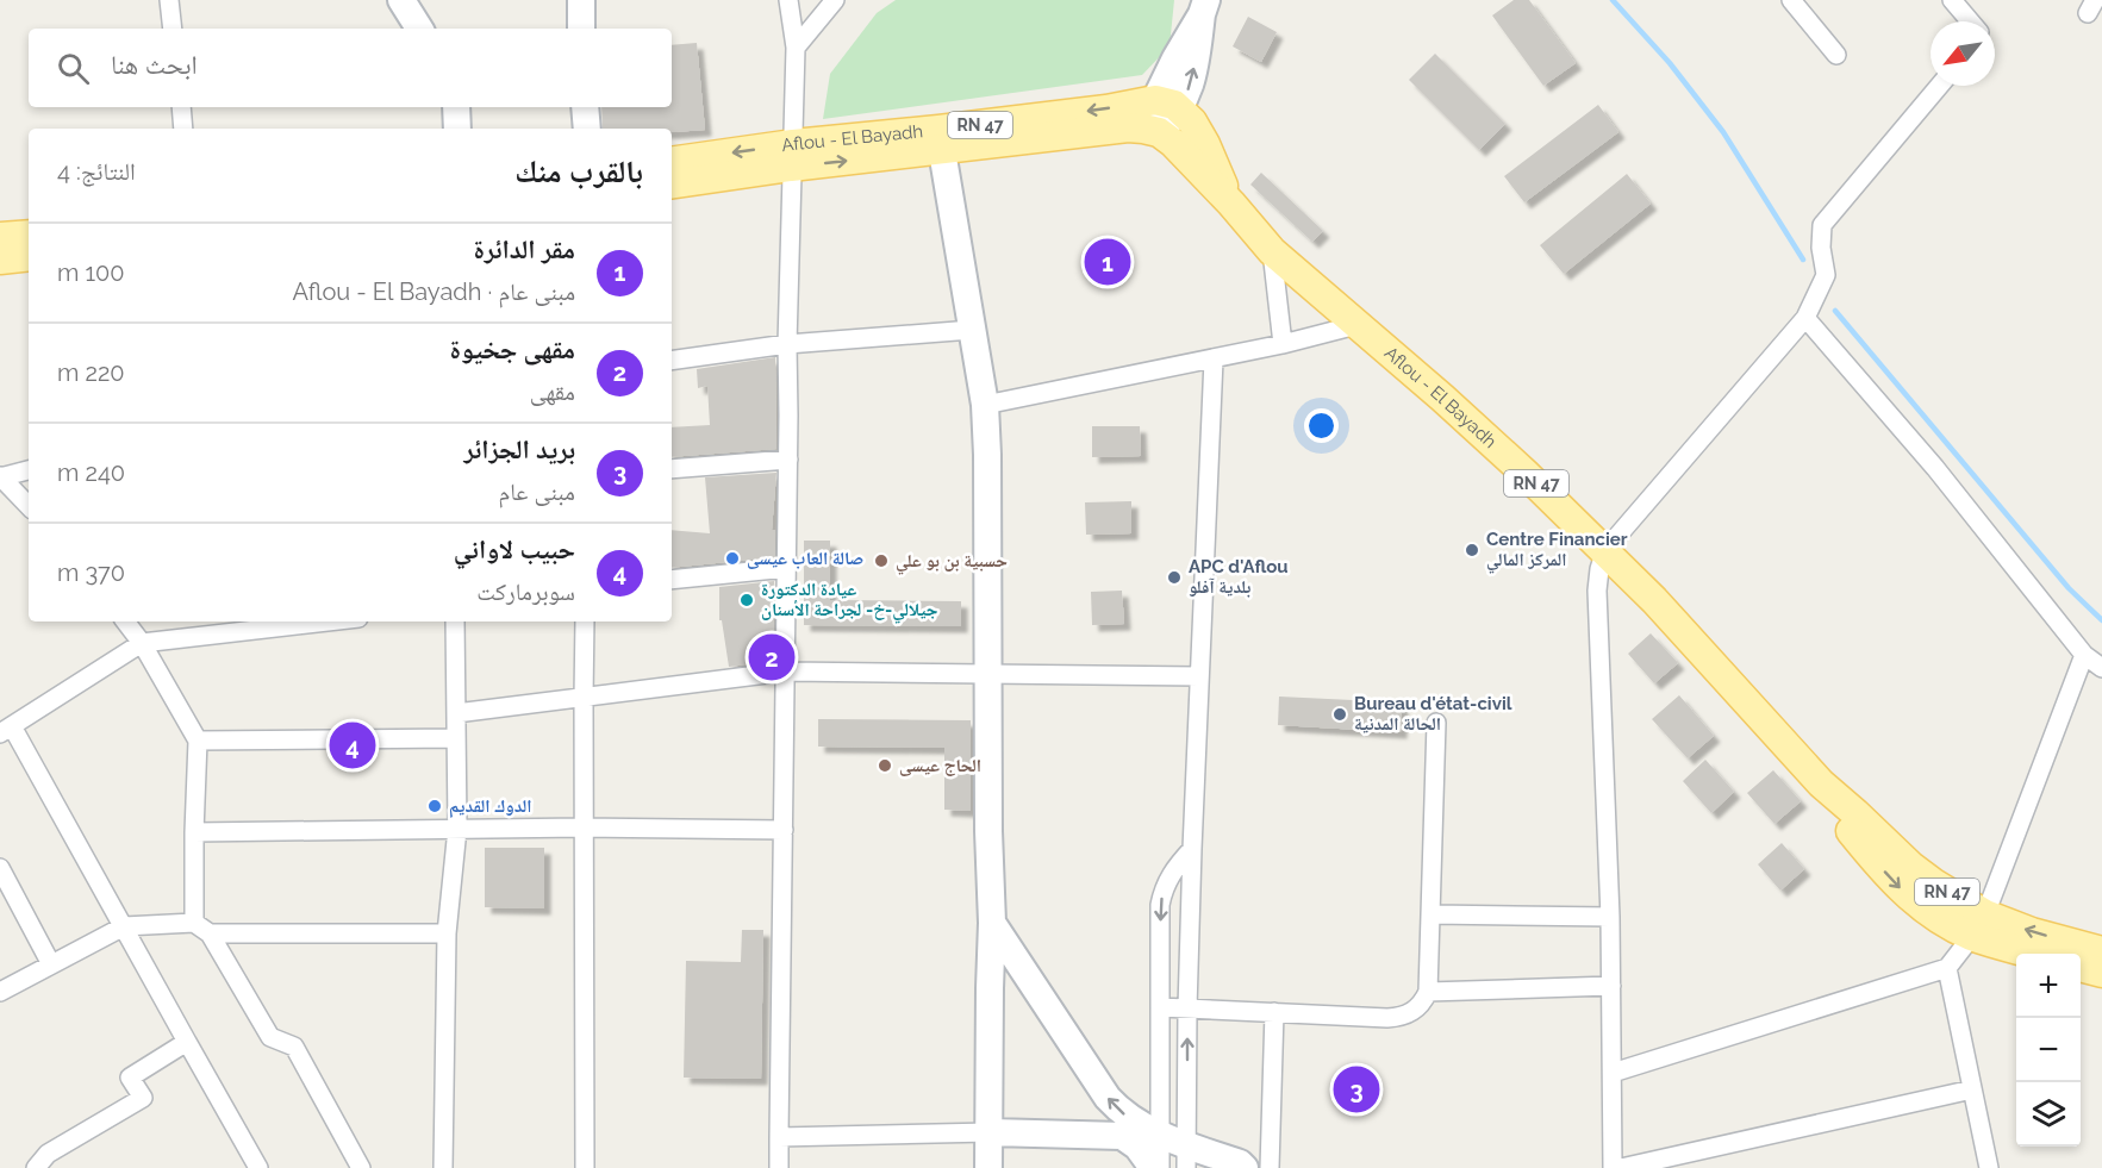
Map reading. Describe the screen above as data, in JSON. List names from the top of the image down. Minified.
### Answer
{"streets":{"main road":["RN 47","Aflou - El Bayadh"]},"places":["Centre Financier المركز المالي","صالة العاب عيسى","حسبية بن بو علي","APC d'Aflou بلدية آفلو","عيادة الدكتورة جيلالي-خ- لجراحة الأسنان","Bureau d'état-civil الحالة المدنية","الحاج عيسى","الدوك القديم"],"north":"bottom left","page":{"search":"ابحث هنا","heading":["بالقرب منك","النتائج: 4"],"list":[{"mark":"1","name":"مقر الدائرة","note":"مبنى عام · Aflou - El Bayadh","value":"100 m"},{"mark":"2","name":"مقهى جخيوة","note":"مقهى","value":"220 m"},{"mark":"3","name":"بريد الجزائر","note":"مبنى عام","value":"240 m"},{"mark":"4","name":"حبيب لاواني","note":"سوبرماركت","value":"370 m"}],"pins":["1","2","4","3"],"map_buttons":["+","−"]}}
